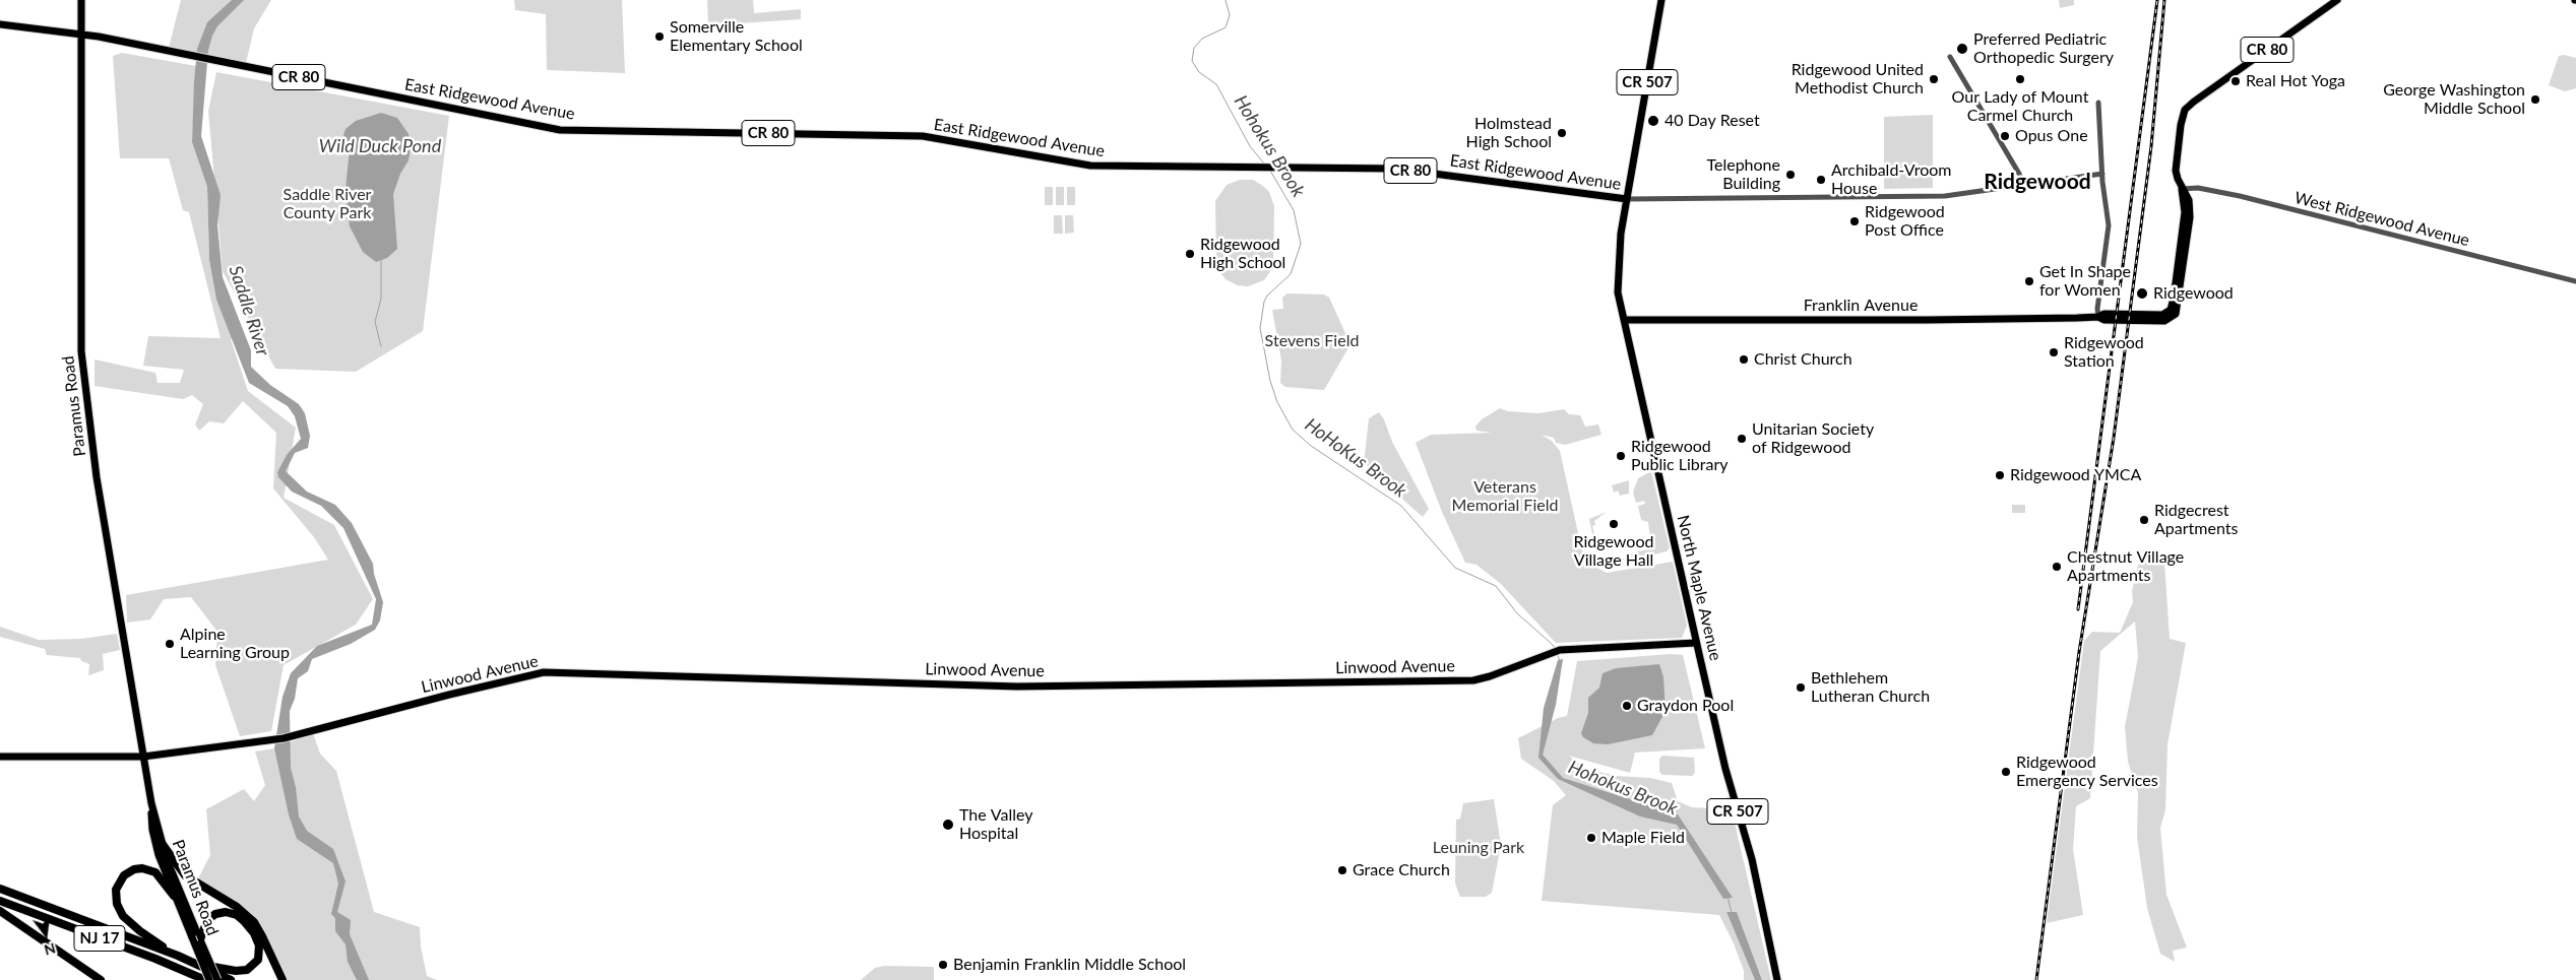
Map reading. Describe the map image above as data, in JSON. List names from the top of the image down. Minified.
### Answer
{"streets":{"highway":["NJ 17"],"main road":["CR 80","CR 507","East Ridgewood Avenue","Franklin Avenue","Paramus Road","North Maple Avenue","Linwood Avenue"],"street":["West Ridgewood Avenue"]},"crossings":[["CR 80","West Ridgewood Avenue"],["CR 80","Franklin Avenue"],["CR 507","East Ridgewood Avenue"],["CR 507","North Maple Avenue"],["East Ridgewood Avenue","Paramus Road"],["East Ridgewood Avenue","North Maple Avenue"],["Franklin Avenue","North Maple Avenue"],["Paramus Road","Linwood Avenue"],["North Maple Avenue","Linwood Avenue"]],"districts":["Ridgewood"],"water":["Wild Duck Pond","Hohokus Brook","Saddle River","HoHoKus Brook"],"parks":["Saddle River County Park","Stevens Field","Veterans Memorial Field","Leuning Park"],"places":["Somerville Elementary School","Preferred Pediatric Orthopedic Surgery","Ridgewood United Methodist Church","Our Lady of Mount Carmel Church","Real Hot Yoga","George Washington Middle School","40 Day Reset","Holmstead High School","Opus One","Telephone Building","Archibald-Vroom House","Ridgewood Post Office","Ridgewood High School","Get In Shape for Women","Ridgewood","Ridgewood Station","Christ Church","Unitarian Society of Ridgewood","Ridgewood Public Library","Ridgewood YMCA","Ridgecrest Apartments","Ridgewood Village Hall","Chestnut Village Apartments","Alpine Learning Group","Bethlehem Lutheran Church","Graydon Pool","Ridgewood Emergency Services","The Valley Hospital","Maple Field","Grace Church","Benjamin Franklin Middle School"],"north":"bottom"}
